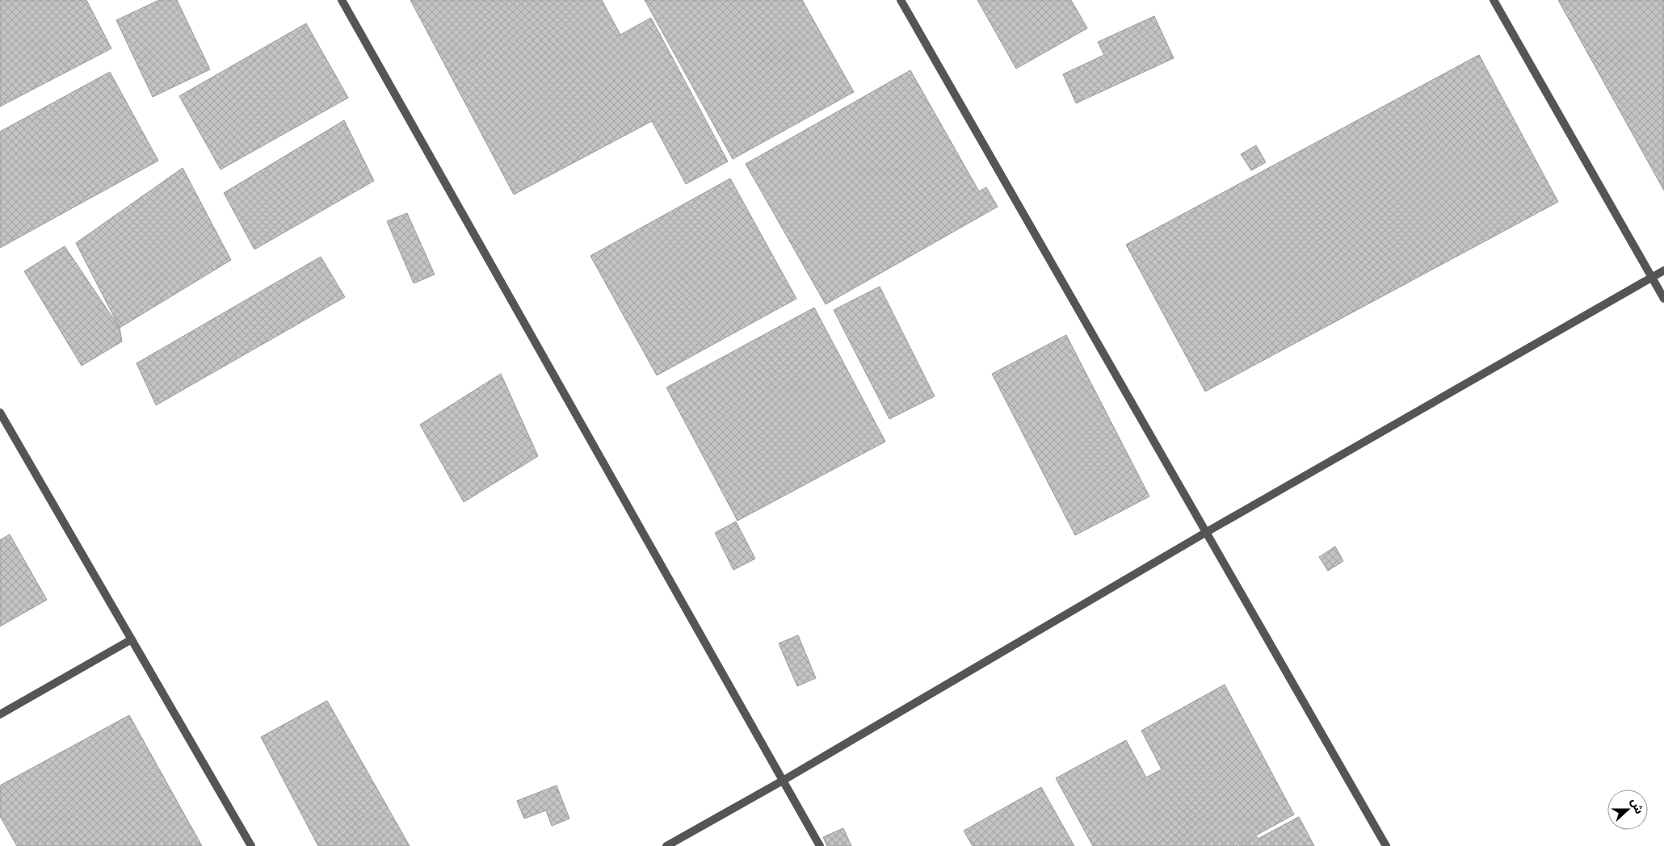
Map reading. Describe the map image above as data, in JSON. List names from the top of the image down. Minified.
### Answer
{"north":"right"}
